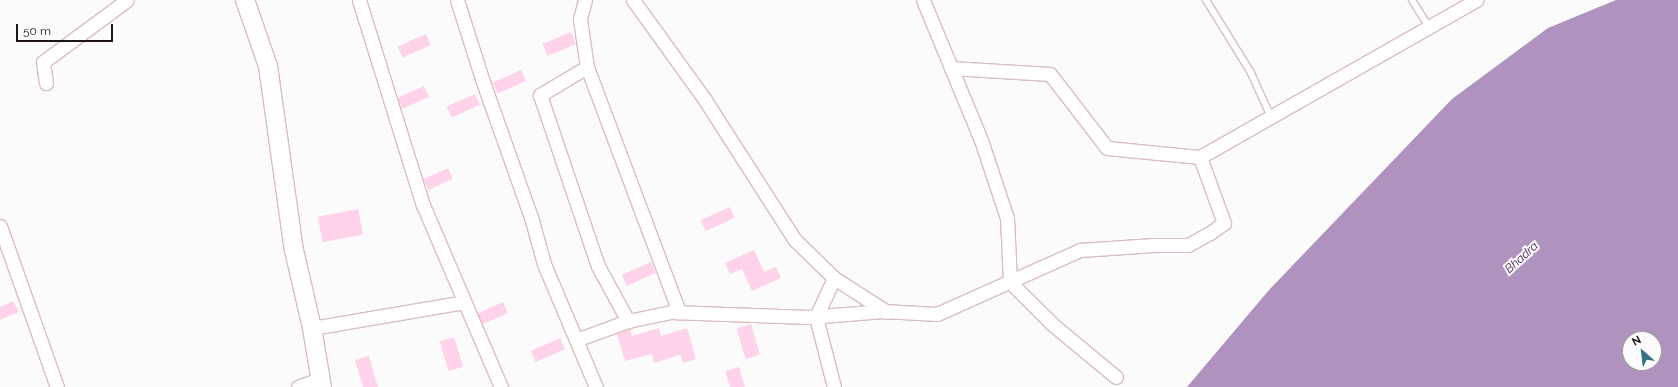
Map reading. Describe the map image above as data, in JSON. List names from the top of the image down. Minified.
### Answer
{"water":["Bhadra"],"scale_bar":"50 m","north":"top left"}
